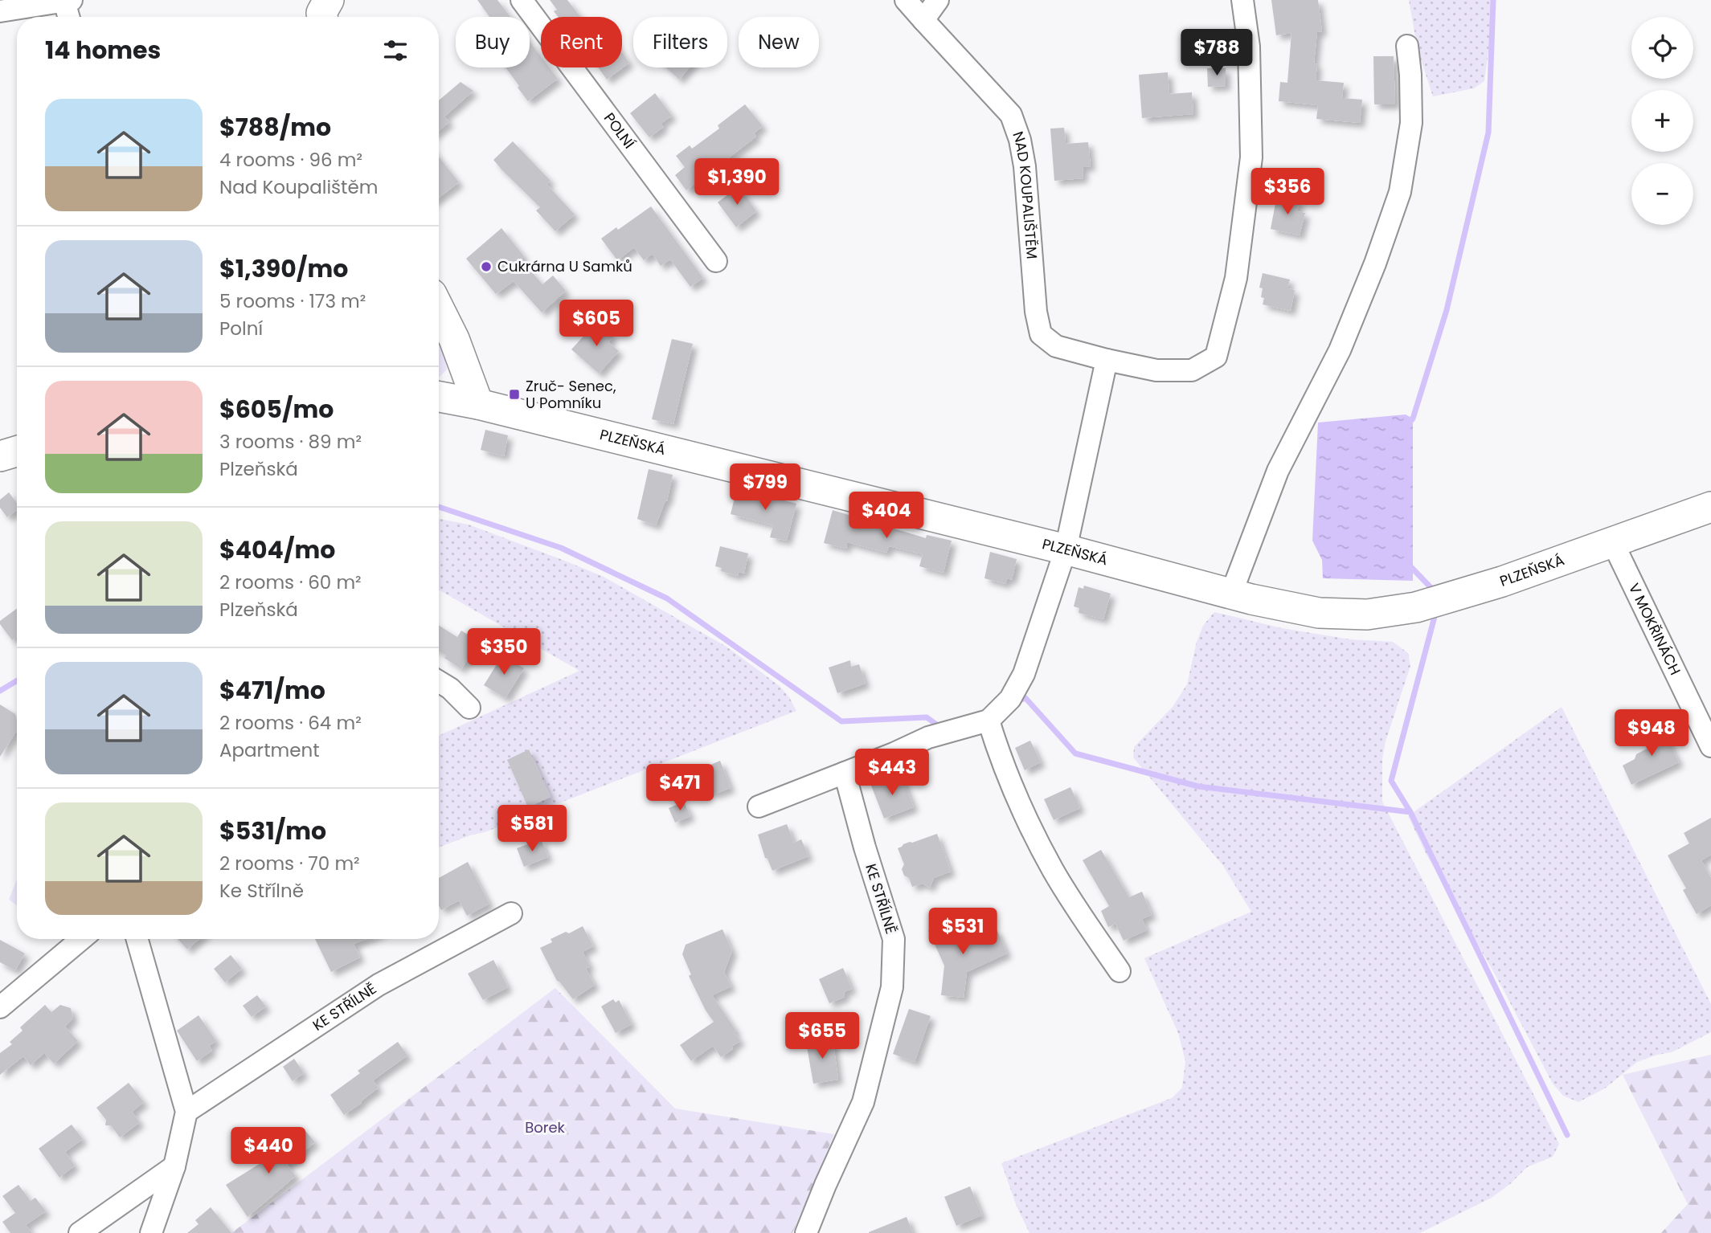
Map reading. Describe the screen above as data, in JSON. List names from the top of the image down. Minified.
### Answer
{"streets":{"main road":["PLZEŇSKÁ"],"street":["POLNÍ","NAD KOUPALIŠTĚM","V MOKŘINÁCH","KE STŘÍLNĚ"]},"crossings":[["PLZEŇSKÁ","V MOKŘINÁCH"]],"parks":["Borek"],"places":{"other":["Cukrárna U Samků"],"transit":["Zruč- Senec, U Pomníku"]},"page":{"map_buttons":["+","−"],"chip":["Buy","Rent","Filters","New"],"heading":"14 homes","price":["$788","$1,390","$356","$605","$799","$404","$350","$948","$443","$471","$581","$531","$655","$440"],"list":[{"name":"$788/mo","note":"4 rooms · 96 m² · Nad Koupalištěm"},{"name":"$1,390/mo","note":"5 rooms · 173 m² · Polní"},{"name":"$605/mo","note":"3 rooms · 89 m² · Plzeňská"},{"name":"$404/mo","note":"2 rooms · 60 m² · Plzeňská"},{"name":"$471/mo","note":"2 rooms · 64 m² · Apartment"},{"name":"$531/mo","note":"2 rooms · 70 m² · Ke Střílně"}]}}
